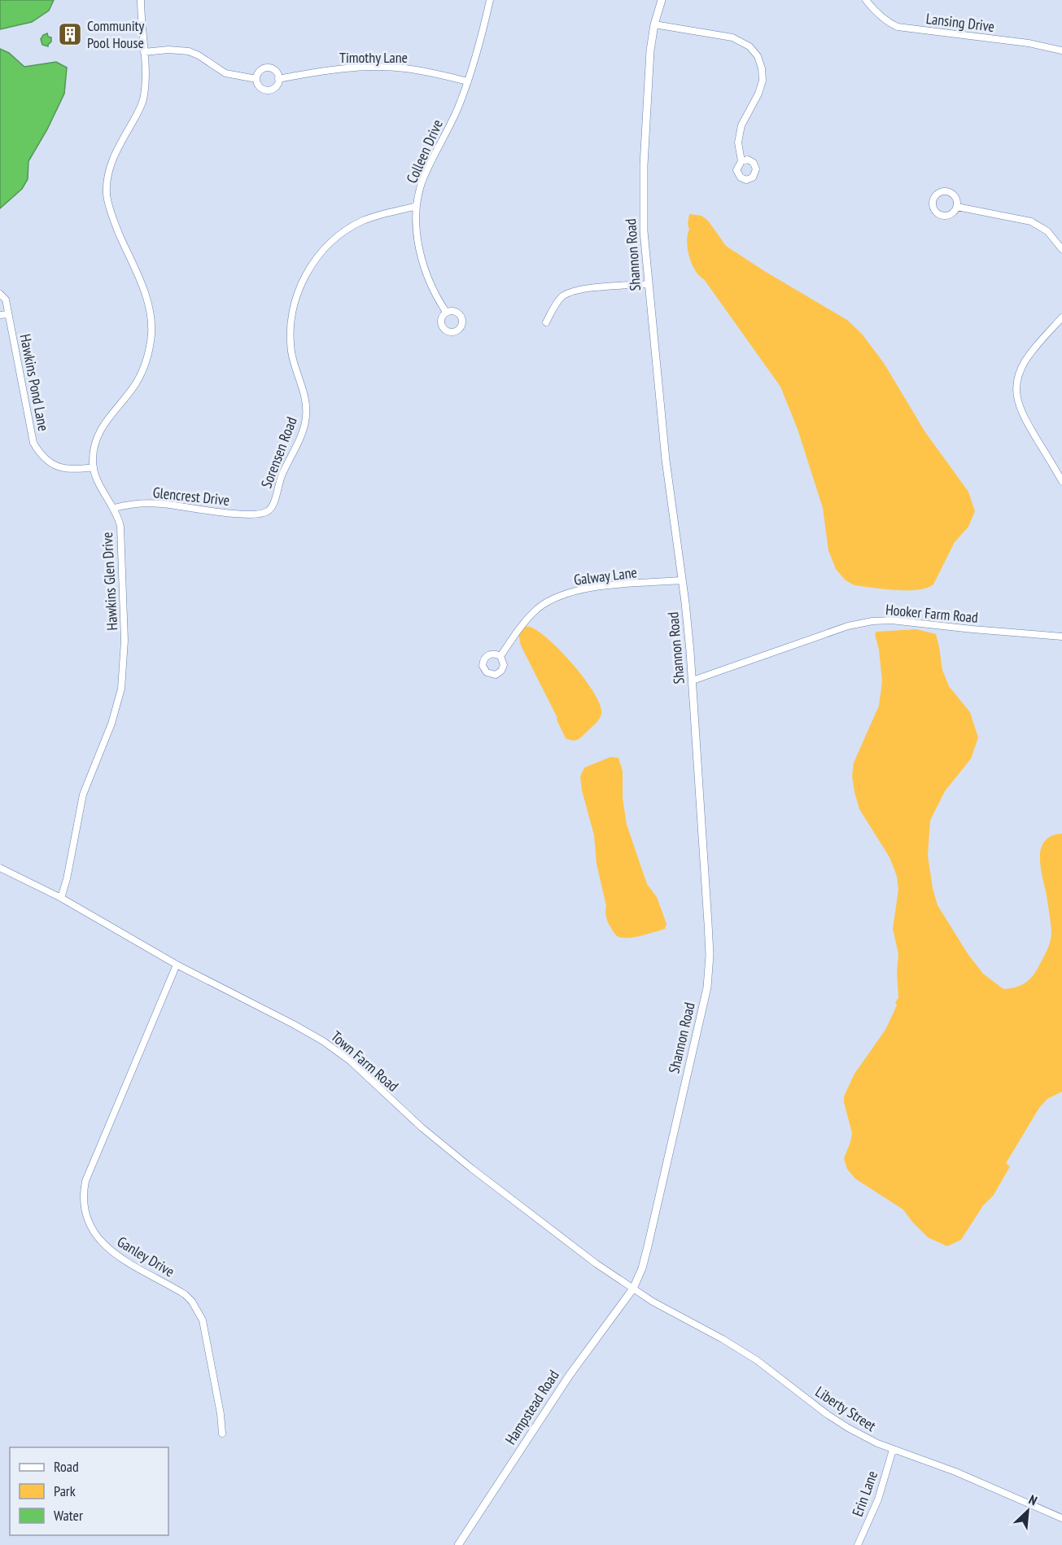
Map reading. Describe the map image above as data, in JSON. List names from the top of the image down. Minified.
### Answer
{"streets":{"street":["Lansing Drive","Timothy Lane","Colleen Drive","Shannon Road","Hawkins Pond Lane","Sorensen Road","Glencrest Drive","Galway Lane","Hawkins Glen Drive","Hooker Farm Road","Town Farm Road","Ganley Drive","Hampstead Road","Liberty Street","Erin Lane"]},"crossings":[["Timothy Lane","Colleen Drive"],["Colleen Drive","Sorensen Road"],["Shannon Road","Galway Lane"],["Shannon Road","Hooker Farm Road"],["Shannon Road","Town Farm Road"],["Shannon Road","Hampstead Road"],["Shannon Road","Liberty Street"],["Hawkins Pond Lane","Hawkins Glen Drive"],["Sorensen Road","Glencrest Drive"],["Glencrest Drive","Hawkins Glen Drive"],["Hawkins Glen Drive","Town Farm Road"],["Town Farm Road","Ganley Drive"],["Town Farm Road","Hampstead Road"],["Town Farm Road","Liberty Street"],["Hampstead Road","Liberty Street"],["Liberty Street","Erin Lane"]],"places":{"building":["Community Pool House"]},"legend":["Road","Park","Water"],"north":"top right"}
